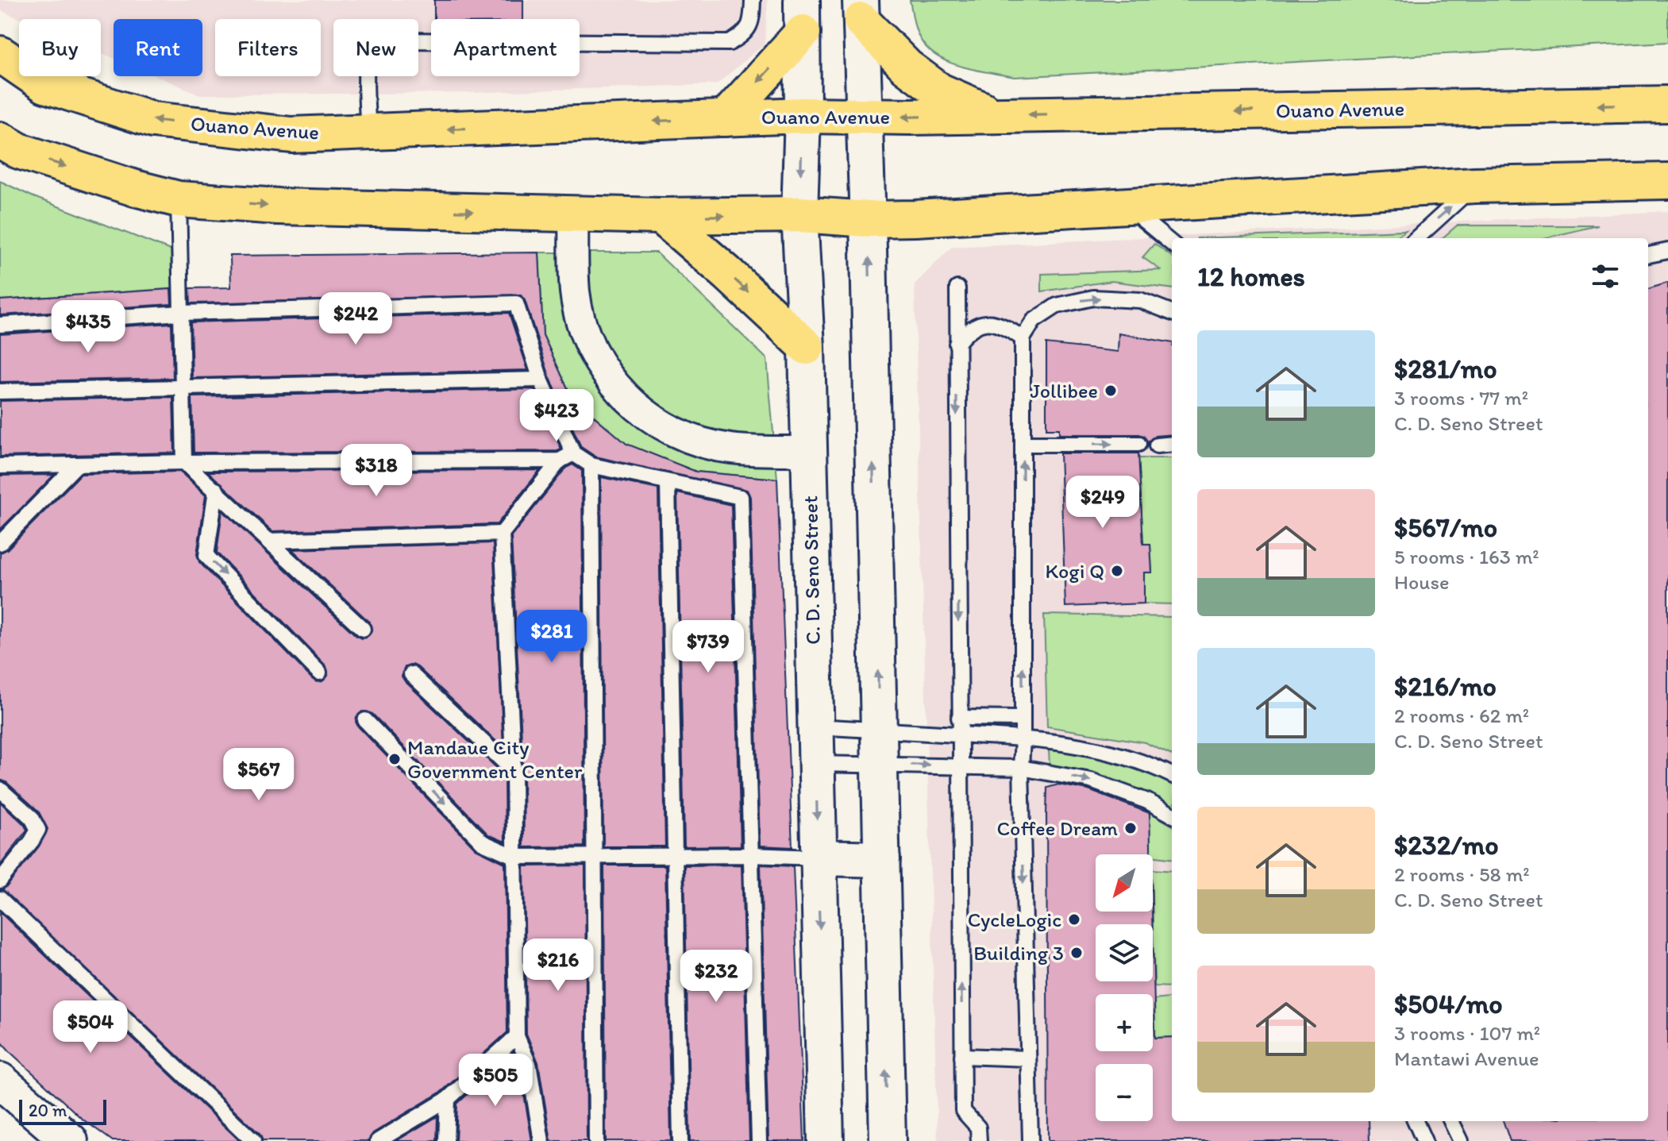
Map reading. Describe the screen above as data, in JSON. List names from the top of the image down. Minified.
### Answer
{"streets":{"highway":["Ouano Avenue"],"street":["C. D. Seno Street"]},"crossings":[["Ouano Avenue","C. D. Seno Street"]],"places":["Jollibee","Kogi Q","Mandaue City Government Center","Coffee Dream","CycleLogic","Building 3"],"scale_bar":"20 m","north":"bottom left","page":{"chip":["Buy","Rent","Filters","New","Apartment"],"heading":"12 homes","price":["$242","$435","$423","$318","$249","$281","$739","$567","$216","$232","$504","$505"],"list":[{"name":"$281/mo","note":"3 rooms · 77 m² · C. D. Seno Street"},{"name":"$567/mo","note":"5 rooms · 163 m² · House"},{"name":"$216/mo","note":"2 rooms · 62 m² · C. D. Seno Street"},{"name":"$232/mo","note":"2 rooms · 58 m² · C. D. Seno Street"},{"name":"$504/mo","note":"3 rooms · 107 m² · Mantawi Avenue"}],"map_buttons":["+","−"],"scale":"20 m"}}
